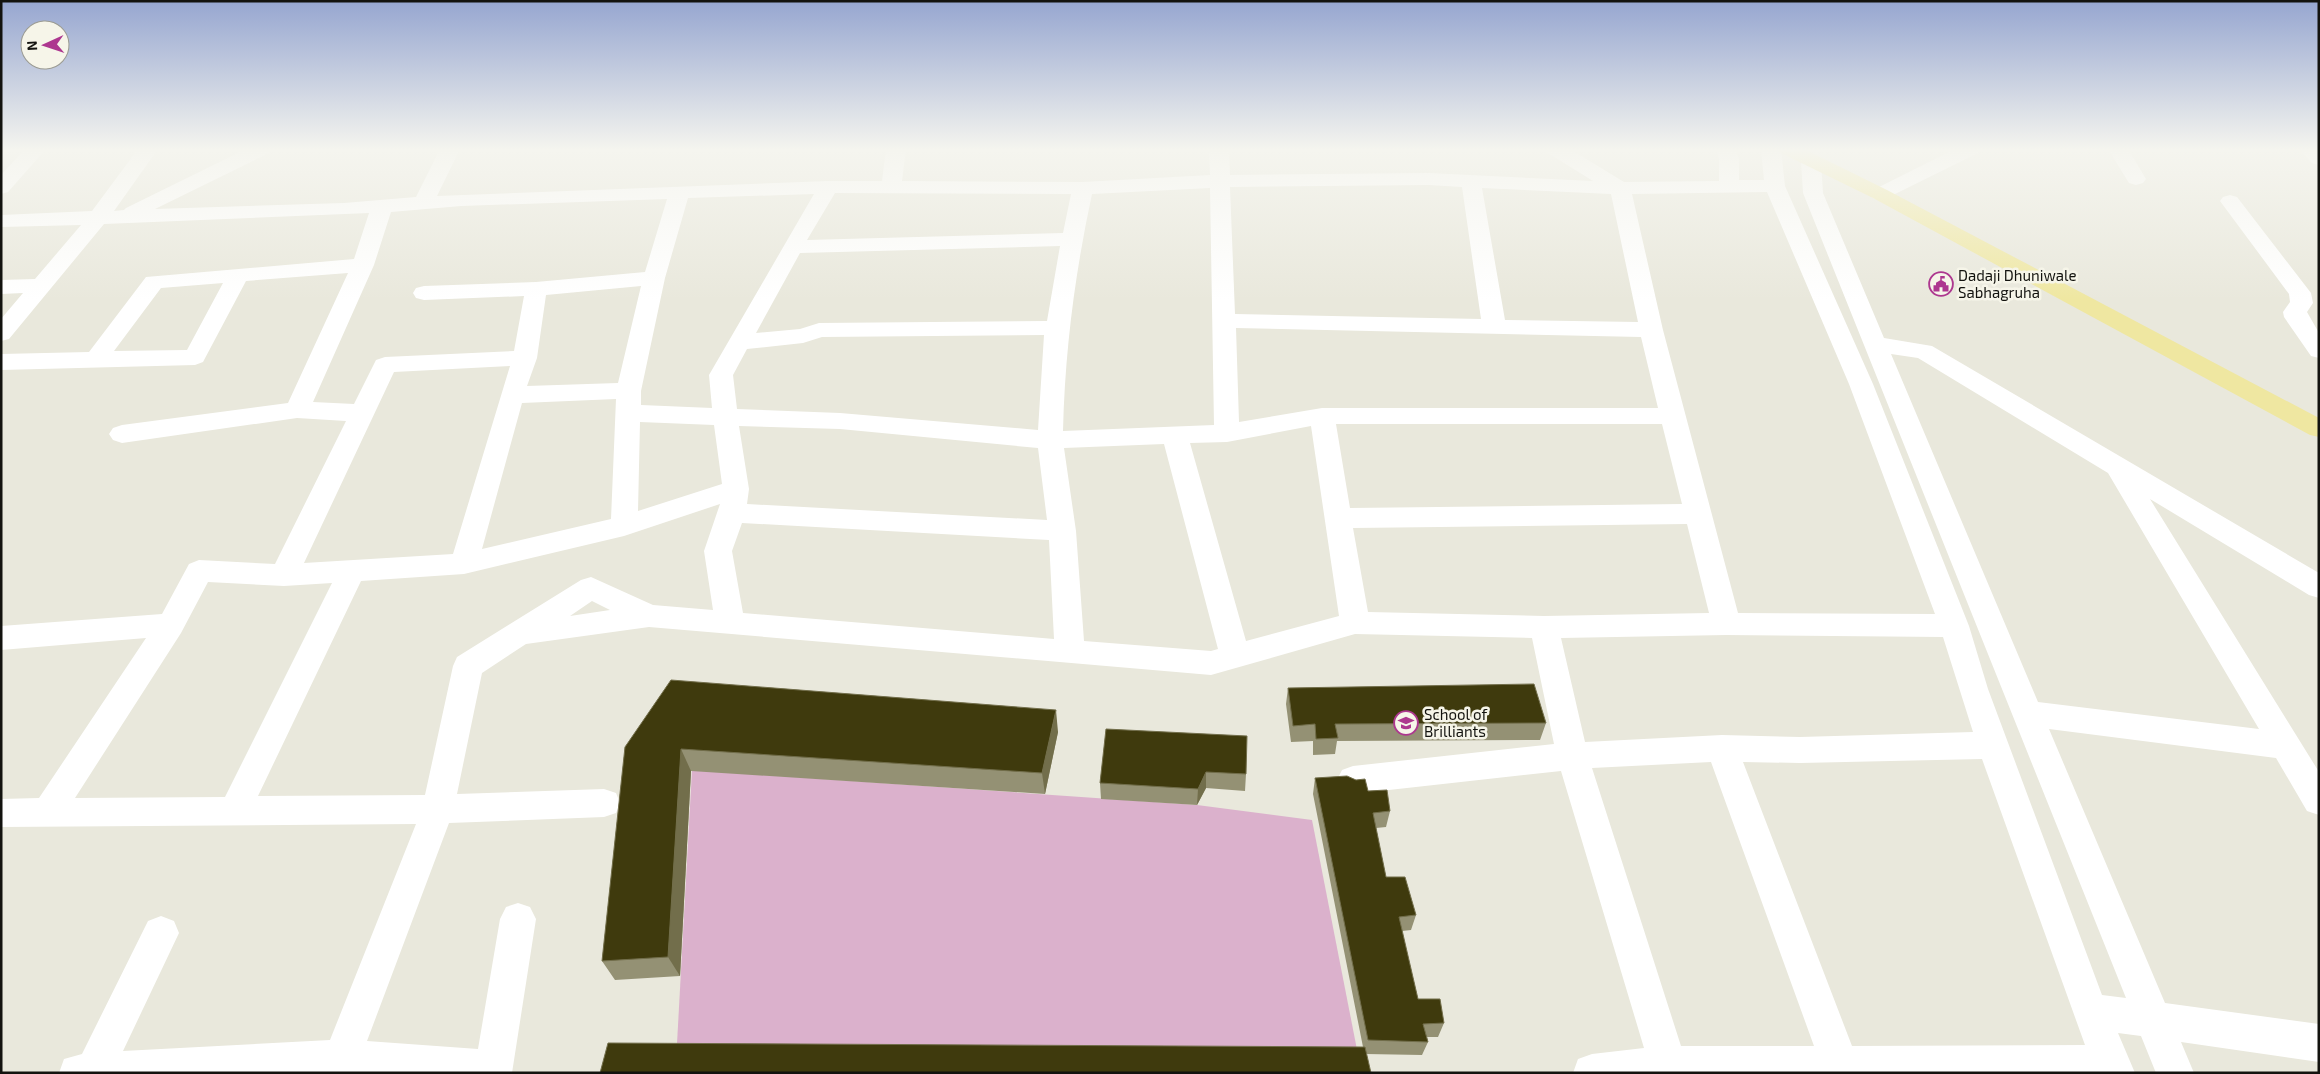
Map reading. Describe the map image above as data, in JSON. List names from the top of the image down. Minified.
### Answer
{"places":{"public building":["Dadaji Dhuniwale Sabhagruha"],"school or university":["School of Brilliants"]},"north":"left"}
